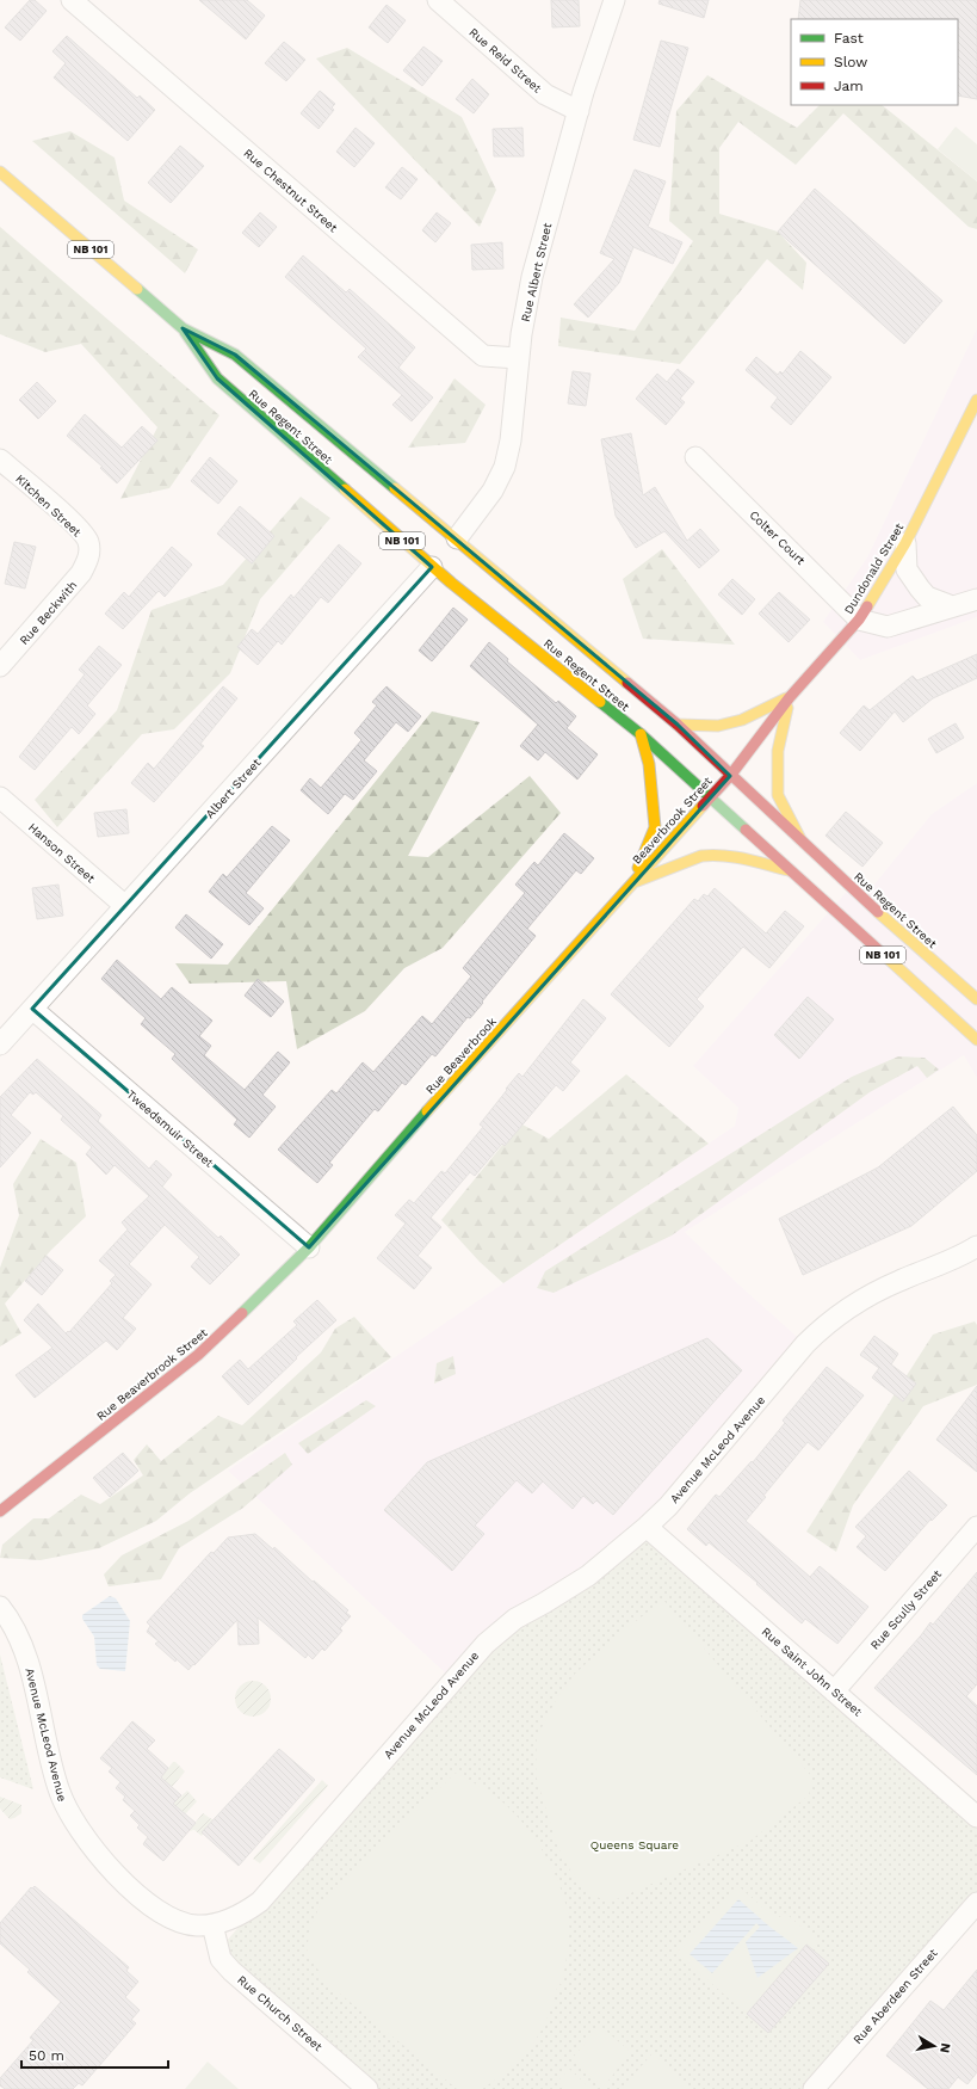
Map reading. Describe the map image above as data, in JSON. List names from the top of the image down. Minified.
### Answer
{"streets":{"main road":["NB 101","Rue Regent Street","Dundonald Street","Beaverbrook Street","Rue Beaverbrook","Rue Beaverbrook Street"],"street":["Rue Reid Street","Rue Chestnut Street","Rue Albert Street","Kitchen Street","Colter Court","Rue Beckwith","Albert Street","Hanson Street","Tweedsmuir Street","Avenue McLeod Avenue","Rue Scully Street","Rue Saint John Street","Rue Aberdeen Street","Rue Church Street"]},"crossings":[["Rue Reid Street","Rue Albert Street"],["Rue Chestnut Street","Rue Albert Street"],["Rue Albert Street","Rue Regent Street"],["Rue Regent Street","Dundonald Street"],["Rue Regent Street","Albert Street"],["Rue Regent Street","Beaverbrook Street"],["Kitchen Street","Rue Beckwith"],["Colter Court","Dundonald Street"],["Dundonald Street","Beaverbrook Street"],["Albert Street","Hanson Street"],["Albert Street","Tweedsmuir Street"],["Beaverbrook Street","Rue Beaverbrook"],["Rue Beaverbrook","Tweedsmuir Street"],["Rue Beaverbrook","Rue Beaverbrook Street"],["Tweedsmuir Street","Rue Beaverbrook Street"],["Avenue McLeod Avenue","Rue Saint John Street"],["Avenue McLeod Avenue","Rue Church Street"],["Rue Scully Street","Rue Saint John Street"]],"parks":["Queens Square"],"legend":["Fast","Slow","Jam"],"scale_bar":"50 m","north":"right"}
